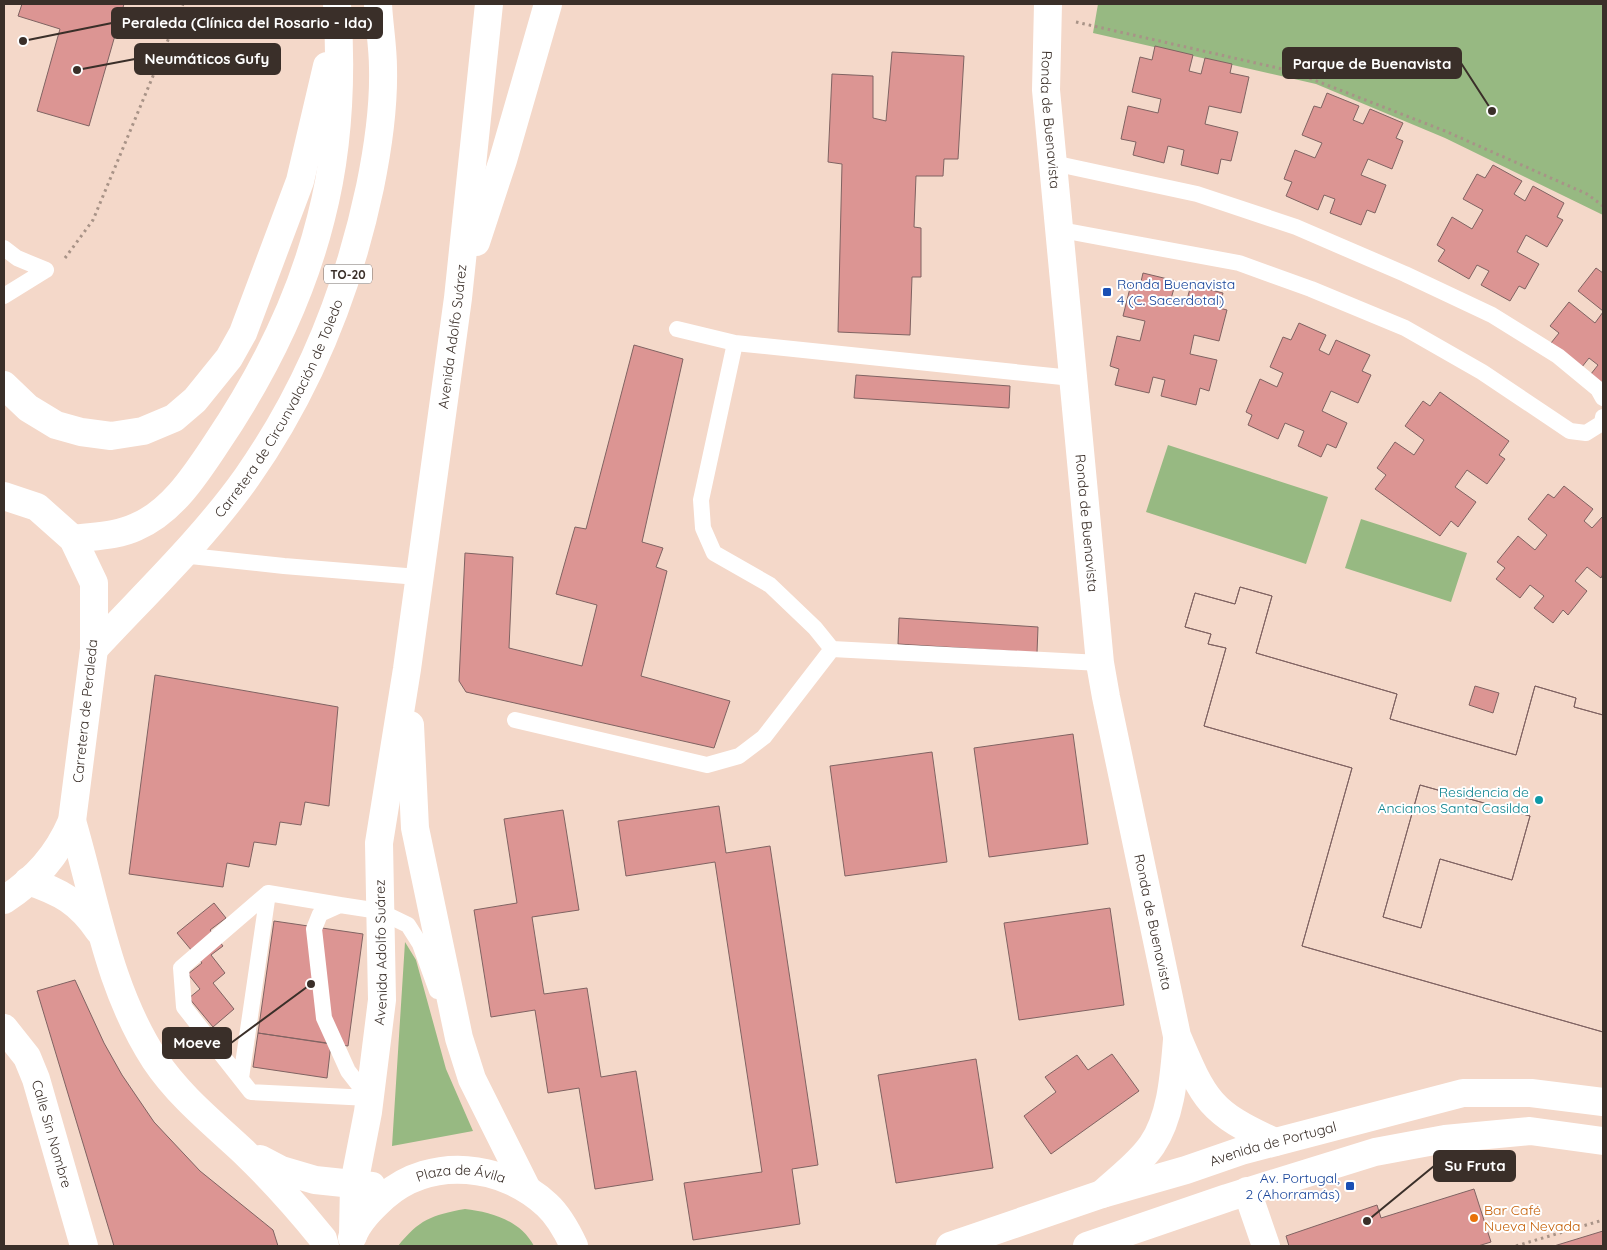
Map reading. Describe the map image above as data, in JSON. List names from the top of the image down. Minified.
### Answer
{"streets":{"main road":["Ronda de Buenavista","TO-20","Avenida Adolfo Suárez","Carretera de Circunvalación de Toledo","Carretera de Peraleda","Calle Sin Nombre","Avenida de Portugal","Plaza de Ávila"]},"crossings":[["Ronda de Buenavista","Avenida de Portugal"],["TO-20","Carretera de Peraleda"],["Avenida Adolfo Suárez","Carretera de Peraleda"],["Avenida Adolfo Suárez","Plaza de Ávila"],["Carretera de Circunvalación de Toledo","Carretera de Peraleda"],["Carretera de Peraleda","Plaza de Ávila"]],"places":{"other":["Peraleda (Clínica del Rosario - Ida)","Neumáticos Gufy","Parque de Buenavista","Residencia de Ancianos Santa Casilda","Moeve","Bar Café Nueva Nevada","Su Fruta"],"transit":["Ronda Buenavista 4 (C. Sacerdotal)","Av. Portugal, 2 (Ahorramás)"]}}
